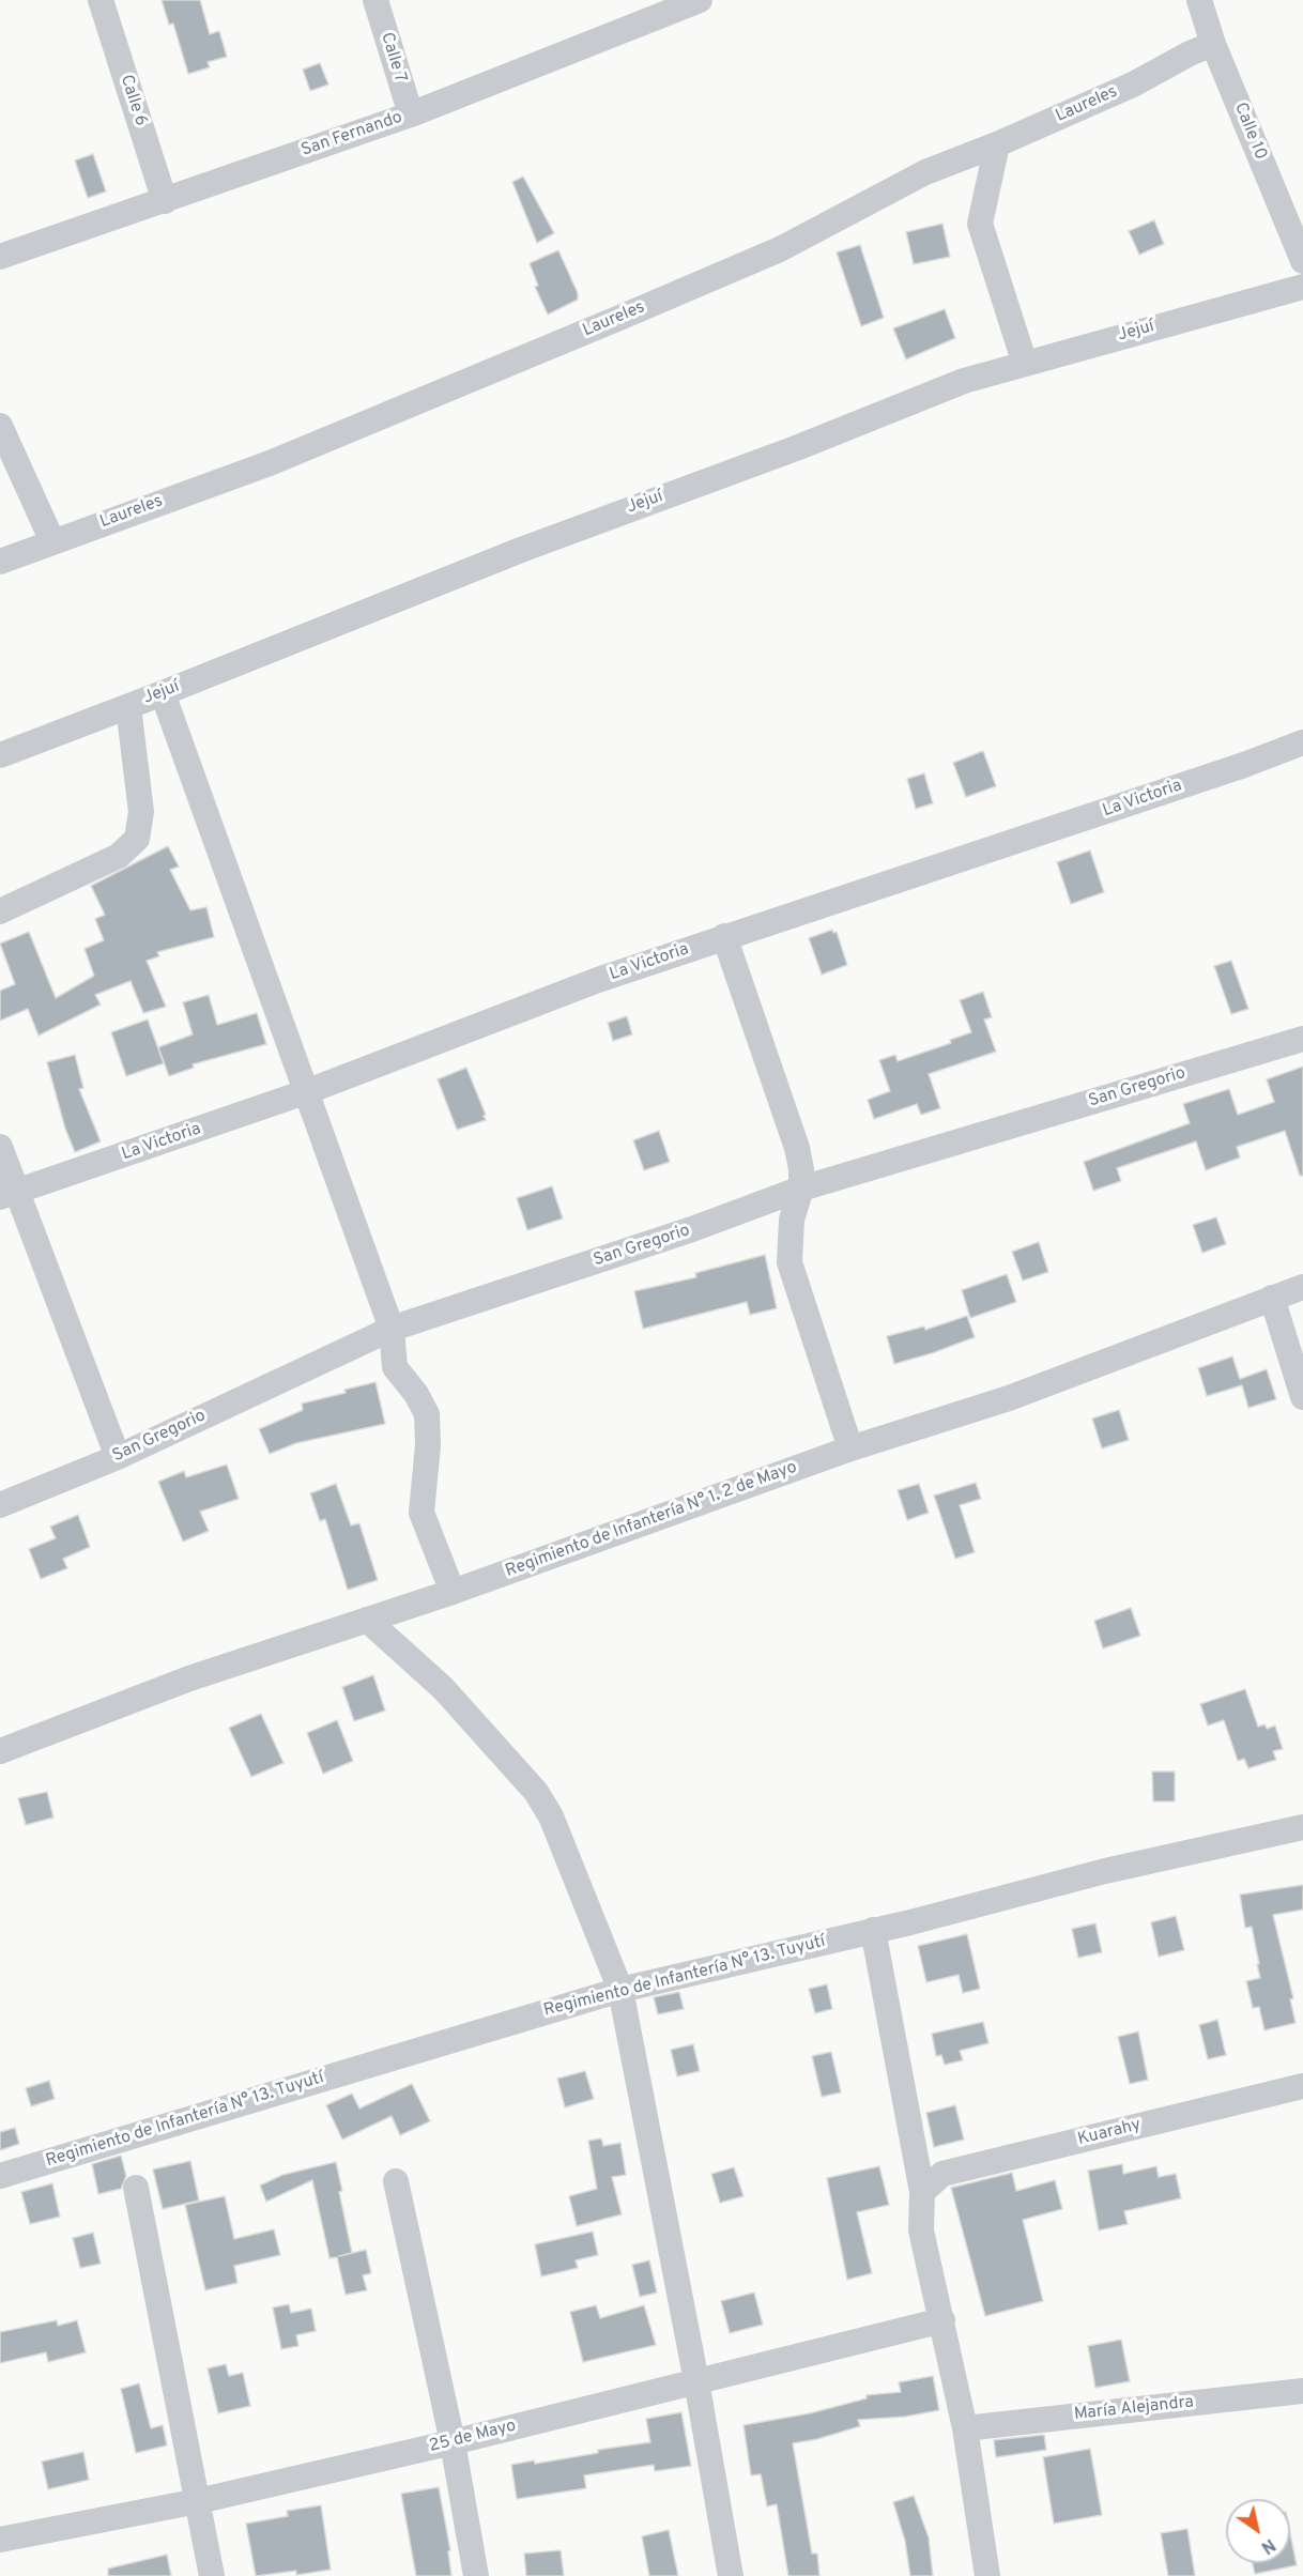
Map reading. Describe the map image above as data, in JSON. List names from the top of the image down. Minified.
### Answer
{"streets":{"street":["Calle 7","Calle 6","Laureles","Calle 10","San Fernando","Jejuí","La Victoria","San Gregorio","Regimiento de Infantería N° 1. 2 de Mayo","Regimiento de Infantería N° 13. Tuyutí","Kuarahy","María Alejandra","25 de Mayo"]},"crossings":[["Calle 7","San Fernando"],["Calle 6","San Fernando"],["Laureles","Calle 10"]],"north":"bottom right"}
